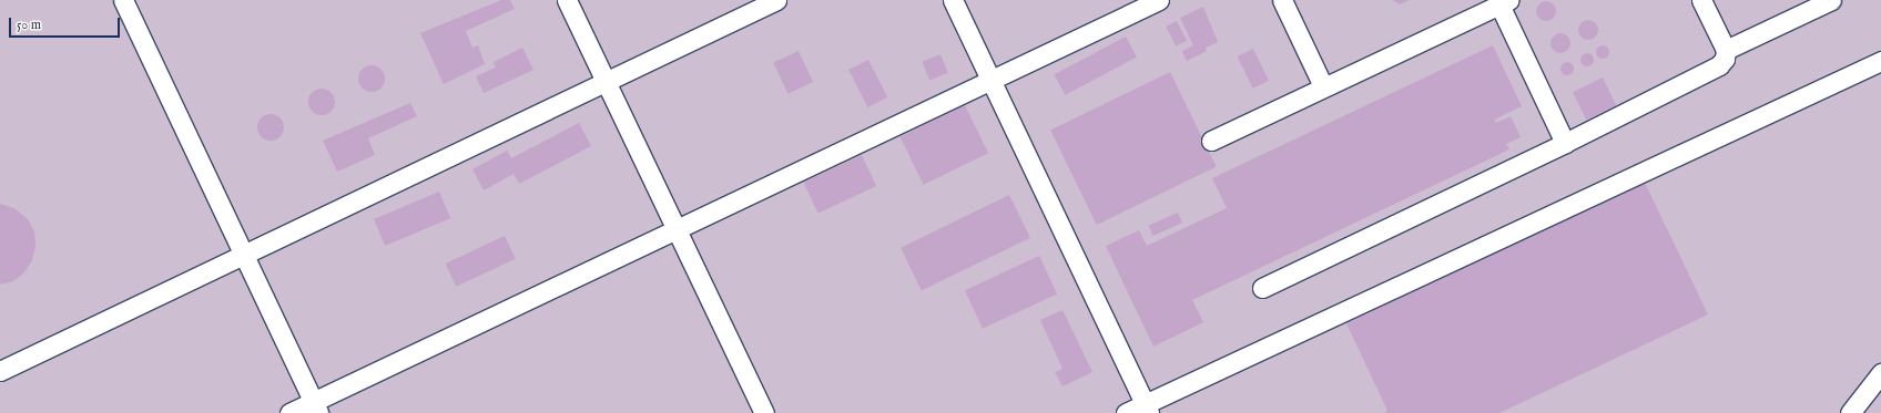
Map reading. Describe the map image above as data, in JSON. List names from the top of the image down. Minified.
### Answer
{"scale_bar":"50 m"}
